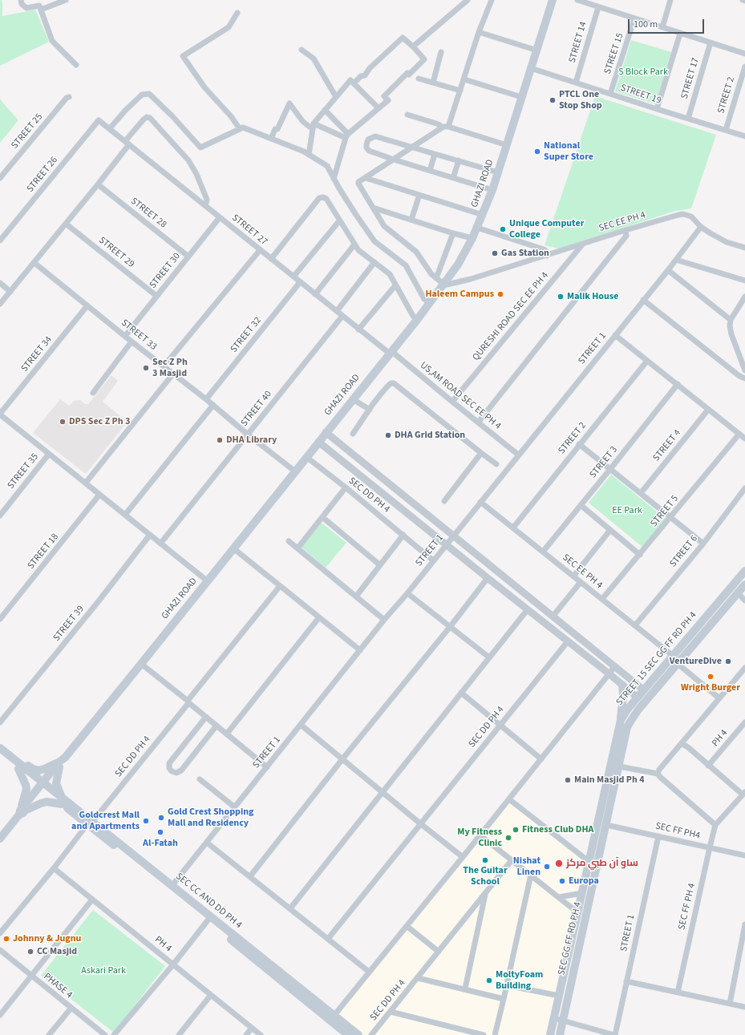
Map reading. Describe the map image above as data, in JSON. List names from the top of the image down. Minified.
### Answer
{"streets":{"main road":["GHAZI ROAD","STREET 15 SEC GG FF RD PH 4","SEC CC AND DD PH 4","SEC GG FF RD PH 4"],"street":["STREET 14","STREET 15","STREET 17","STREET 19","STREET 2","STREET 25","STREET 26","STREET 28","SEC EE PH 4","STREET 27","STREET 29","STREET 30","QURESHI ROAD SEC EE PH 4","STREET 33","STREET 32","STREET 1","STREET 34","US,AM ROAD SEC EE PH 4","STREET 40","STREET 4","STREET 3","STREET 35","SEC DD PH 4","STREET 5","STREET 18","STREET 6","STREET 39","PH 4","SEC FF PH4","SEC FF PH 4","PHASE 4"]},"crossings":[["STREET 14","STREET 19"],["STREET 15","STREET 19"],["STREET 17","STREET 19"],["STREET 19","STREET 2"],["STREET 19","GHAZI ROAD"],["STREET 2","SEC EE PH 4"],["STREET 26","STREET 27"],["GHAZI ROAD","SEC EE PH 4"],["GHAZI ROAD","STREET 27"],["GHAZI ROAD","STREET 33"],["GHAZI ROAD","US,AM ROAD SEC EE PH 4"],["GHAZI ROAD","SEC DD PH 4"],["GHAZI ROAD","SEC CC AND DD PH 4"],["STREET 28","STREET 30"],["SEC EE PH 4","QURESHI ROAD SEC EE PH 4"],["SEC EE PH 4","STREET 1"],["SEC EE PH 4","STREET 3"],["SEC EE PH 4","STREET 5"],["SEC EE PH 4","STREET 6"],["SEC EE PH 4","STREET 15 SEC GG FF RD PH 4"],["STREET 27","STREET 30"],["STREET 27","STREET 32"],["STREET 27","US,AM ROAD SEC EE PH 4"],["STREET 27","STREET 40"],["STREET 29","STREET 30"],["STREET 30","STREET 33"],["QURESHI ROAD SEC EE PH 4","US,AM ROAD SEC EE PH 4"],["STREET 33","STREET 32"],["STREET 33","STREET 34"],["STREET 33","STREET 40"],["STREET 1","US,AM ROAD SEC EE PH 4"],["STREET 1","SEC DD PH 4"],["STREET 1","SEC FF PH4"],["STREET 1","SEC CC AND DD PH 4"],["SEC DD PH 4","PH 4"],["SEC DD PH 4","SEC CC AND DD PH 4"],["SEC FF PH4","SEC FF PH 4"],["SEC FF PH4","SEC GG FF RD PH 4"]],"parks":["S Block Park","EE Park","Askari Park"],"places":["PTCL One Stop Shop","National Super Store","Unique Computer College","Gas Station","Haleem Campus","Malik House","Sec Z Ph 3 Masjid","DPS Sec Z Ph 3","DHA Grid Station","DHA Library","VentureDive","Wright Burger","Main Masjid Ph 4","Gold Crest Shopping Mall and Residency","Goldcrest Mall and Apartments","Fitness Club DHA","Al-Fatah","My Fitness Clinic","The Guitar School","ساو آن طبي مرکز","Nishat Linen","Europa","Johnny & Jugnu","CC Masjid","MoltyFoam Building"],"scale_bar":"100 m"}
